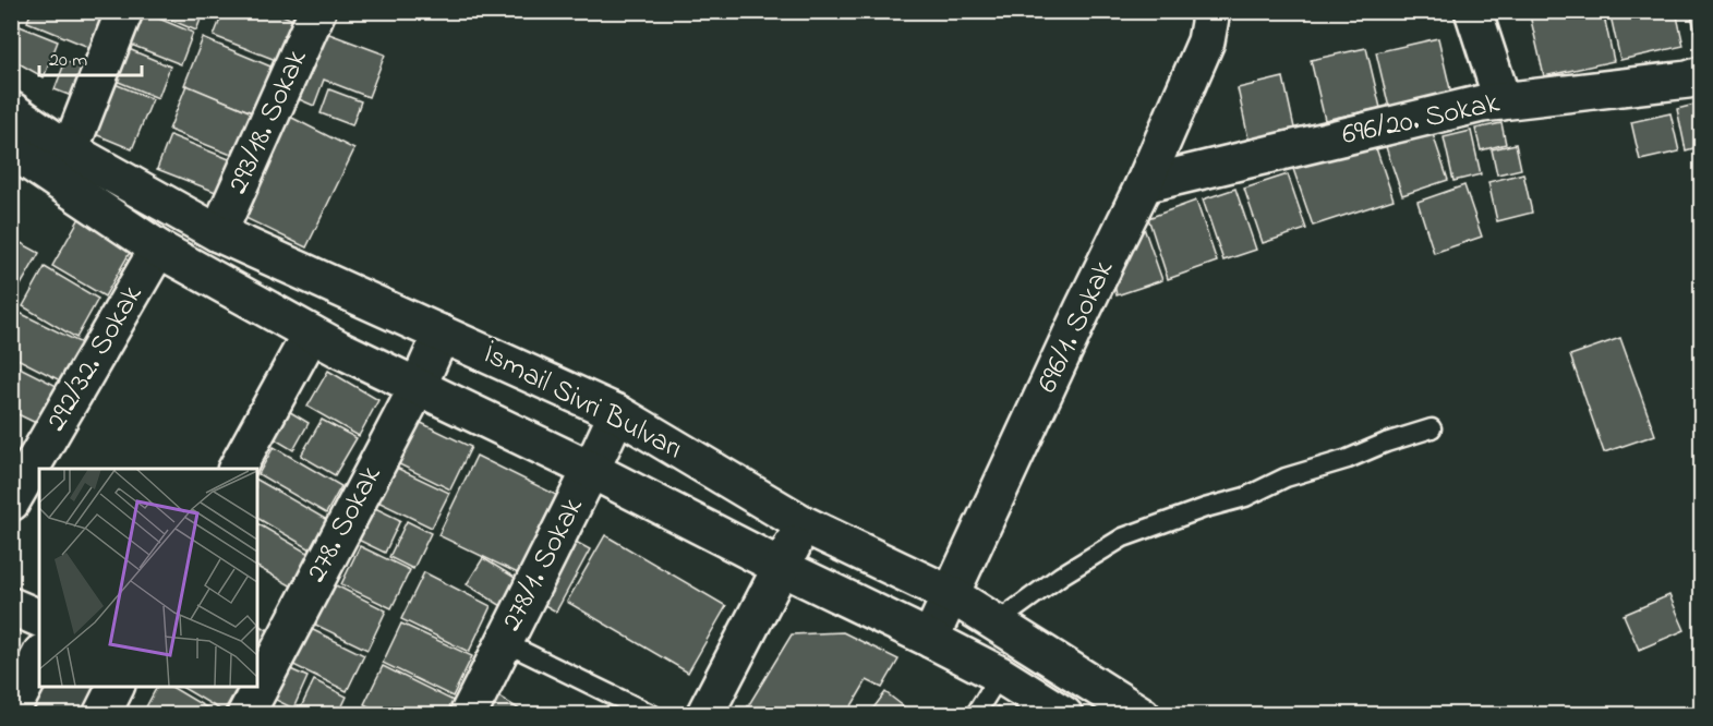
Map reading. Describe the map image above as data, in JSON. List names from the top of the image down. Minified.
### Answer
{"streets":{"street":["696/20. Sokak","293/18. Sokak","696/1. Sokak","292/32. Sokak","İsmail Sivri Bulvarı","278. Sokak","278/1. Sokak"]},"crossings":[["696/20. Sokak","696/1. Sokak"],["293/18. Sokak","İsmail Sivri Bulvarı"],["696/1. Sokak","İsmail Sivri Bulvarı"],["292/32. Sokak","İsmail Sivri Bulvarı"],["İsmail Sivri Bulvarı","278. Sokak"],["İsmail Sivri Bulvarı","278/1. Sokak"]],"scale_bar":"20 m"}
